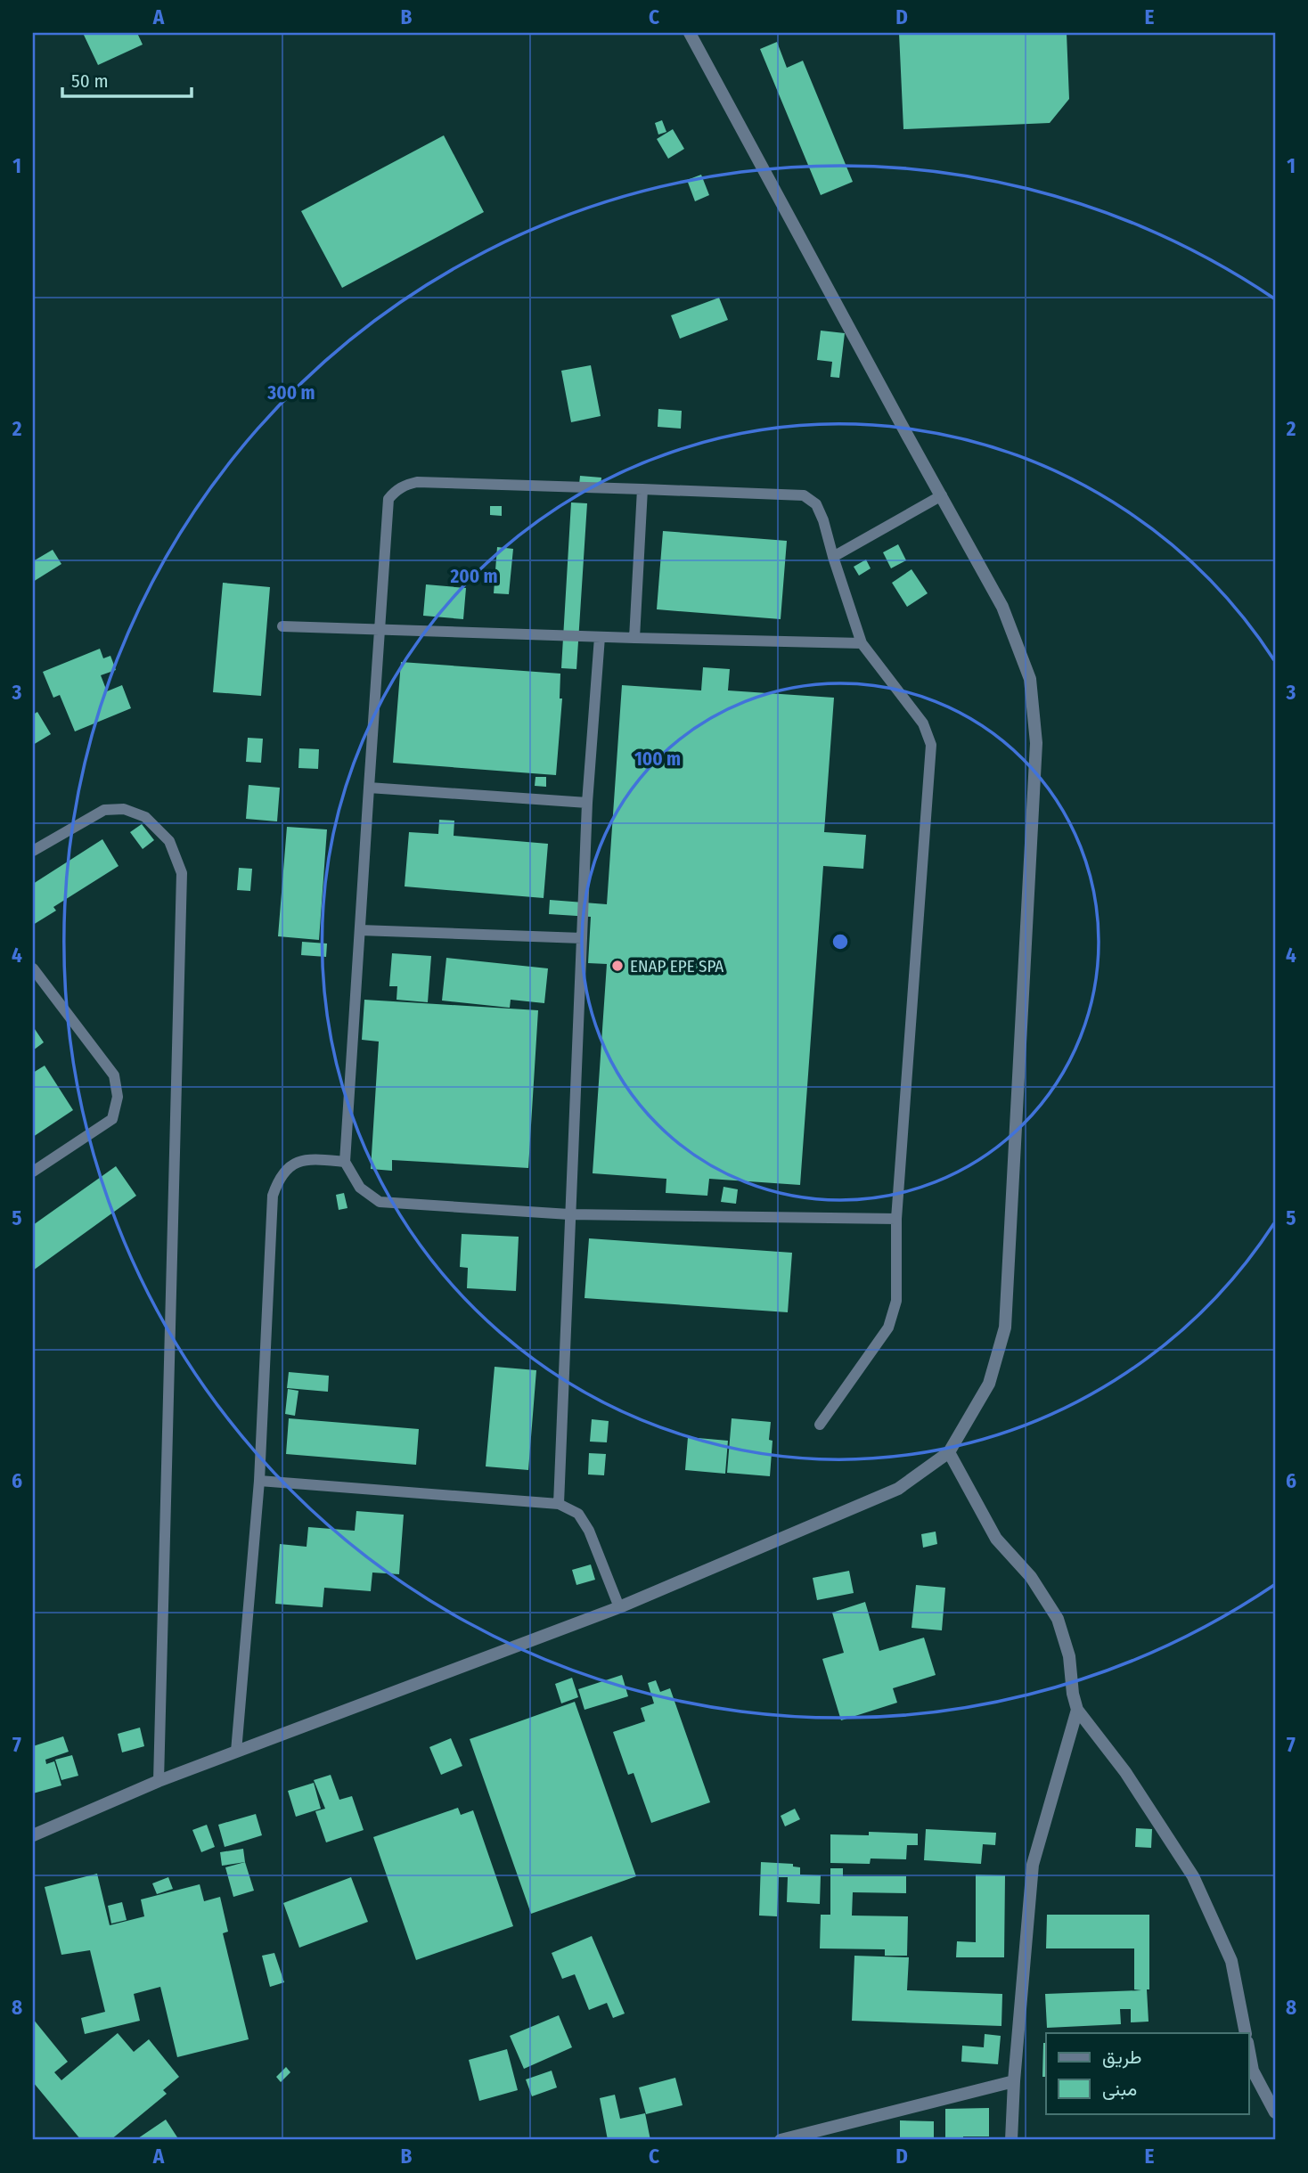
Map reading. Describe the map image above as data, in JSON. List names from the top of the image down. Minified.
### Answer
{"places":["ENAP EPE SPA"],"legend":["طريق","مبنى"],"scale_bar":"50 m","grid":{"columns":["A","B","C","D","E"],"rows":["1","2","3","4","5","6","7","8"]},"rings":["300 m","200 m","100 m"]}
